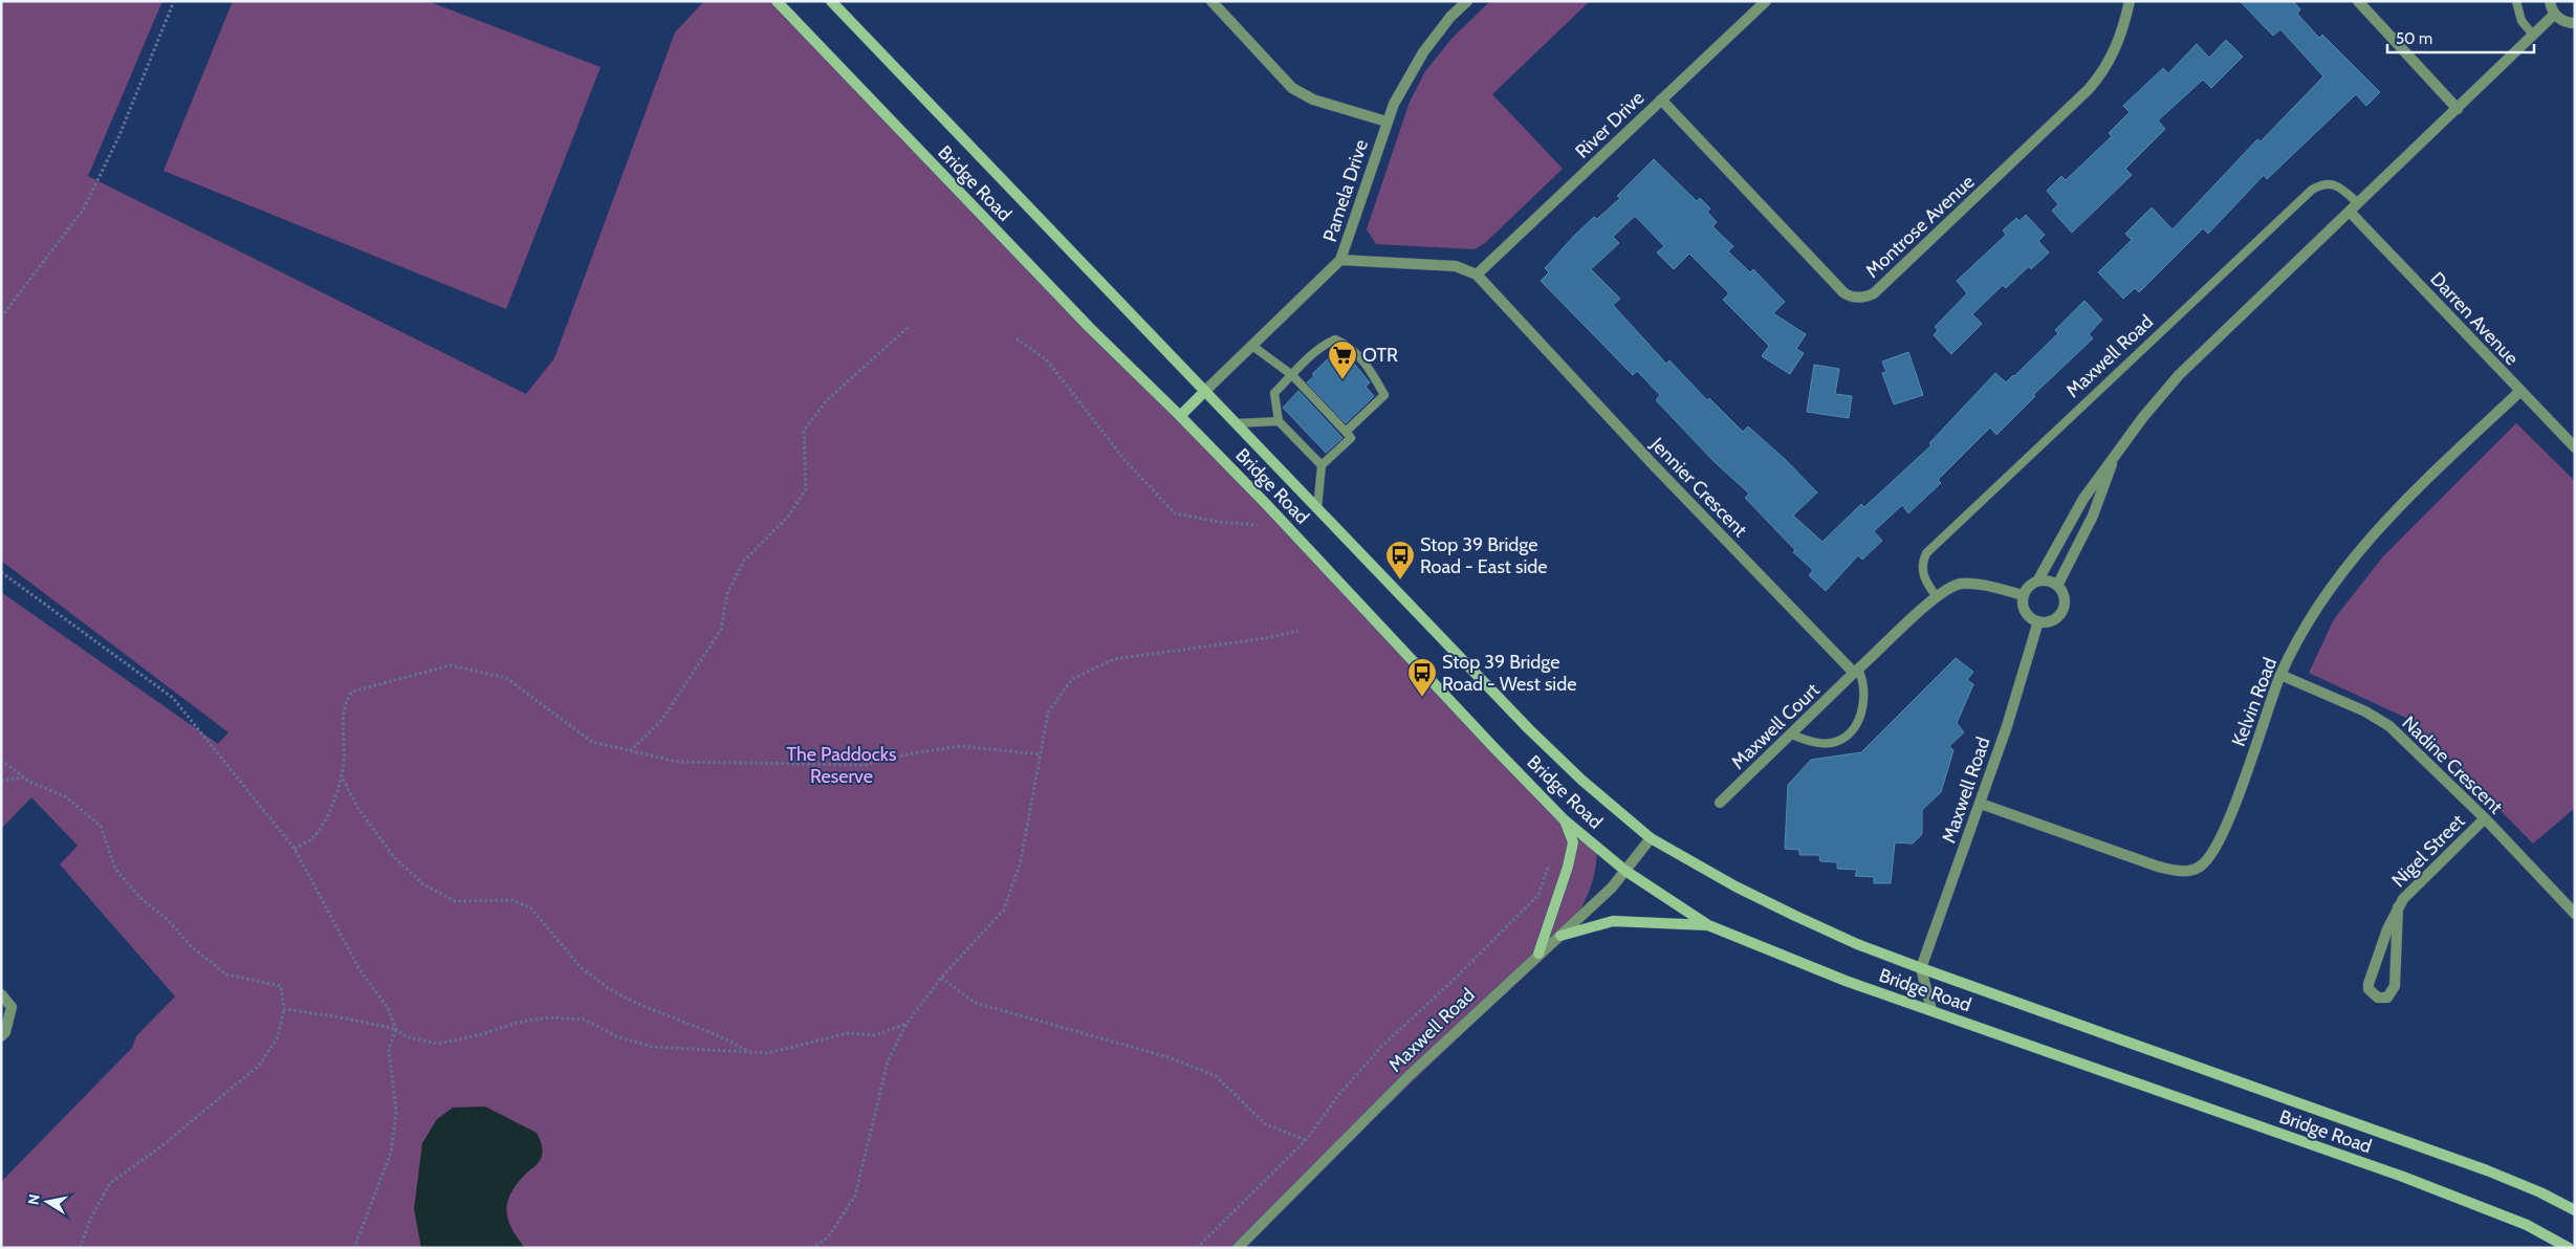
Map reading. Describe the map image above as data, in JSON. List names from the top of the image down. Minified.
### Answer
{"streets":{"main road":["Bridge Road"],"street":["River Drive","Pamela Drive","Montrose Avenue","Darren Avenue","Maxwell Road","Jennier Crescent","Kelvin Road","Maxwell Court","Nadine Crescent","Nigel Street"]},"crossings":[["River Drive","Montrose Avenue"],["River Drive","Jennier Crescent"],["Bridge Road","Pamela Drive"],["Bridge Road","Maxwell Road"],["Pamela Drive","Jennier Crescent"],["Darren Avenue","Kelvin Road"],["Maxwell Road","Kelvin Road"],["Jennier Crescent","Maxwell Court"],["Kelvin Road","Nadine Crescent"],["Nadine Crescent","Nigel Street"]],"parks":["The Paddocks Reserve"],"places":{"supermarket":["OTR"],"bus stop":["Stop 39 Bridge Road - East side","Stop 39 Bridge Road - West side"]},"scale_bar":"50 m","north":"left"}
